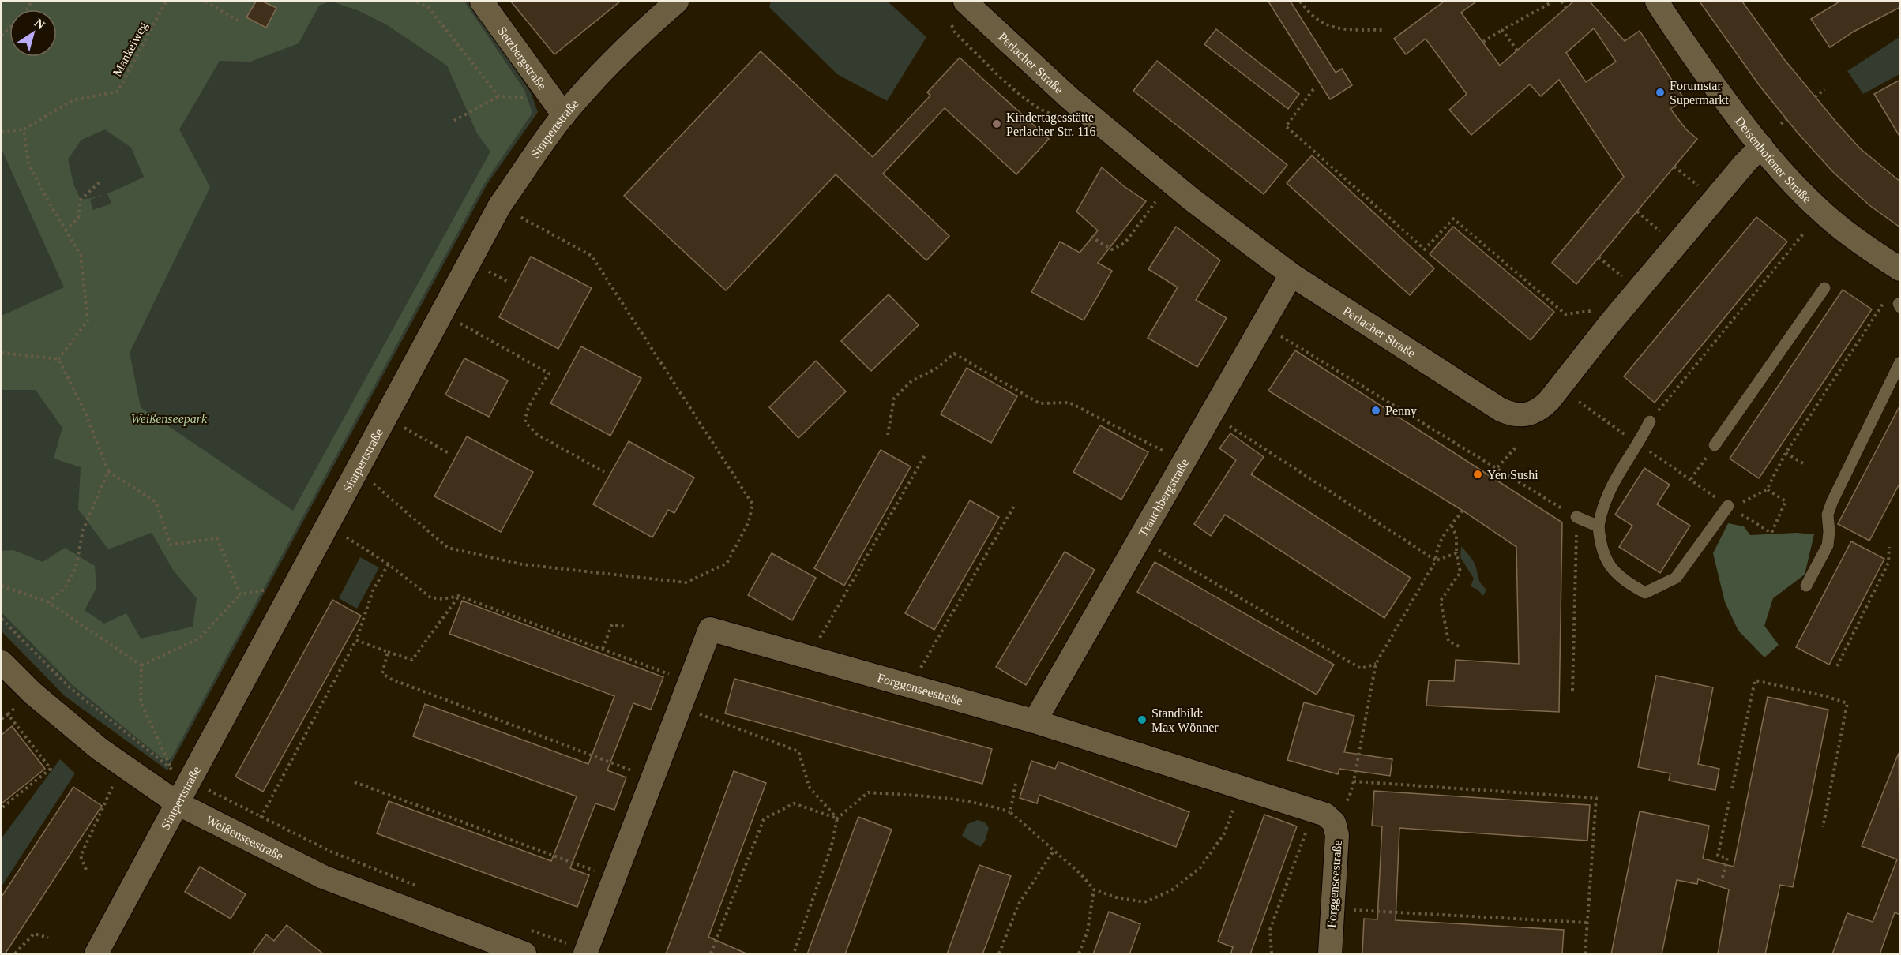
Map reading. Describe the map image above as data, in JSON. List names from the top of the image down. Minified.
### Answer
{"streets":{"street":["Setzbergstraße","Perlacher Straße","Sintpertstraße","Deisenhofener Straße","Trauchbergstraße","Forggenseestraße","Weißenseestraße"],"path":["Mankeiweg"]},"crossings":[["Setzbergstraße","Sintpertstraße"],["Perlacher Straße","Deisenhofener Straße"],["Perlacher Straße","Trauchbergstraße"],["Sintpertstraße","Weißenseestraße"],["Trauchbergstraße","Forggenseestraße"]],"parks":["Weißenseepark"],"places":["Forumstar Supermarkt","Kindertagesstätte Perlacher Str. 116","Penny","Yen Sushi","Standbild: Max Wönner"],"north":"top right"}
